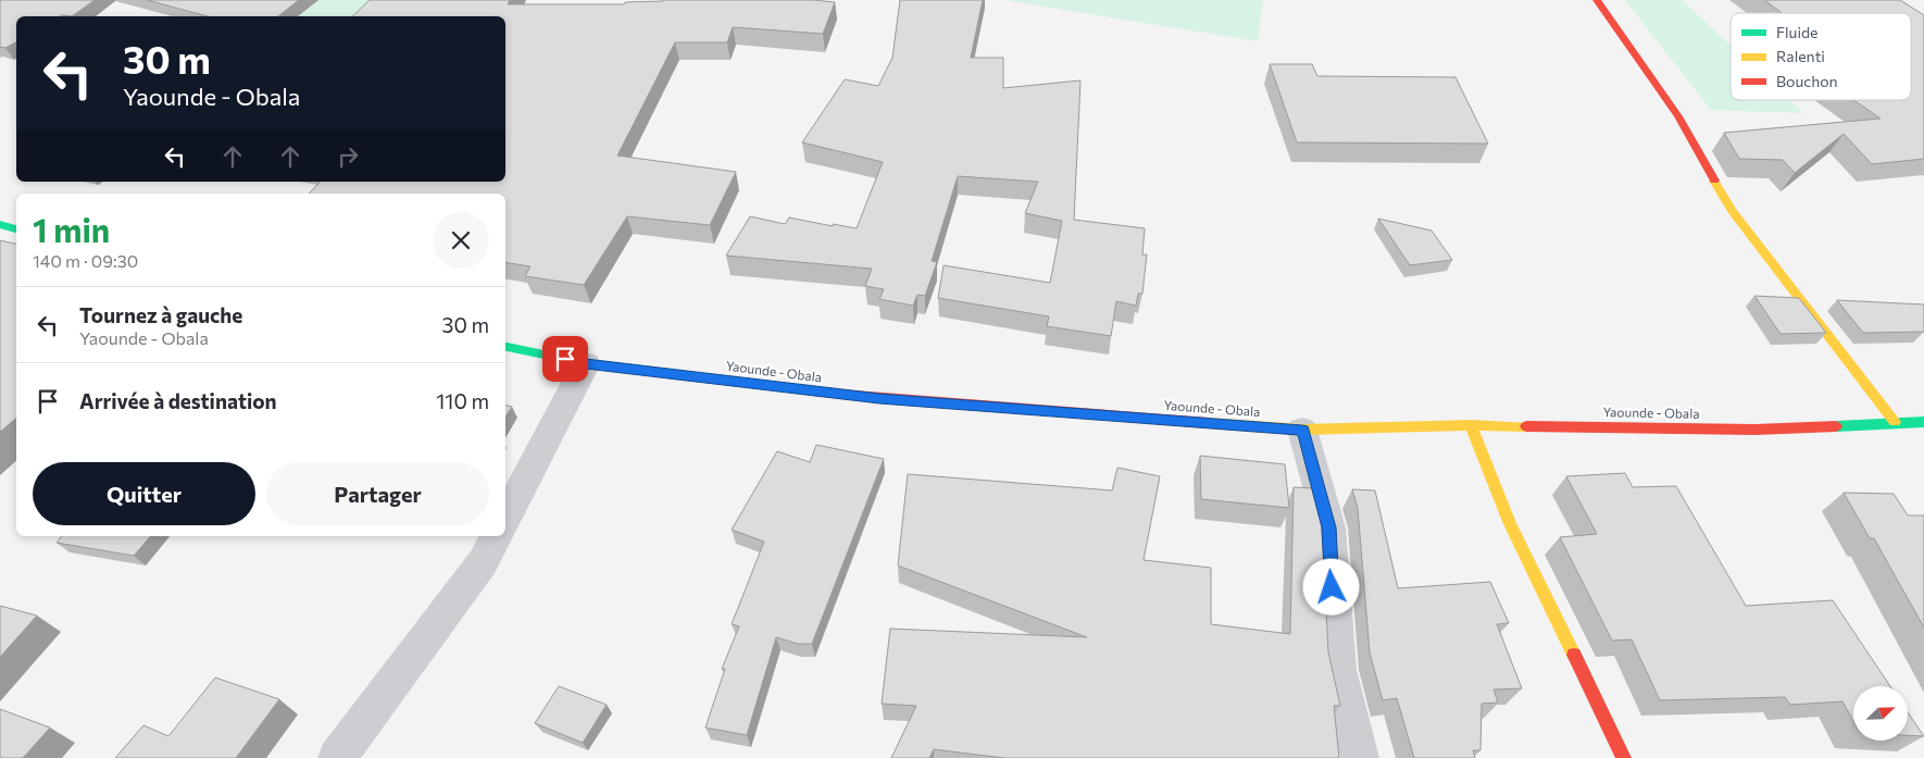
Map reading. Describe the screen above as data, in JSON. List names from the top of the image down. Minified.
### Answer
{"streets":{"main road":["Yaounde - Obala"]},"legend":["Fluide","Ralenti","Bouchon"],"north":"top right","page":{"turn":["30 m","Yaounde - Obala"],"heading":["1 min","140 m · 09:30"],"list":[{"name":"Tournez à gauche","note":"Yaounde - Obala","value":"30 m"},{"name":"Arrivée à destination","value":"110 m"}],"buttons":["Quitter","Partager"]}}
